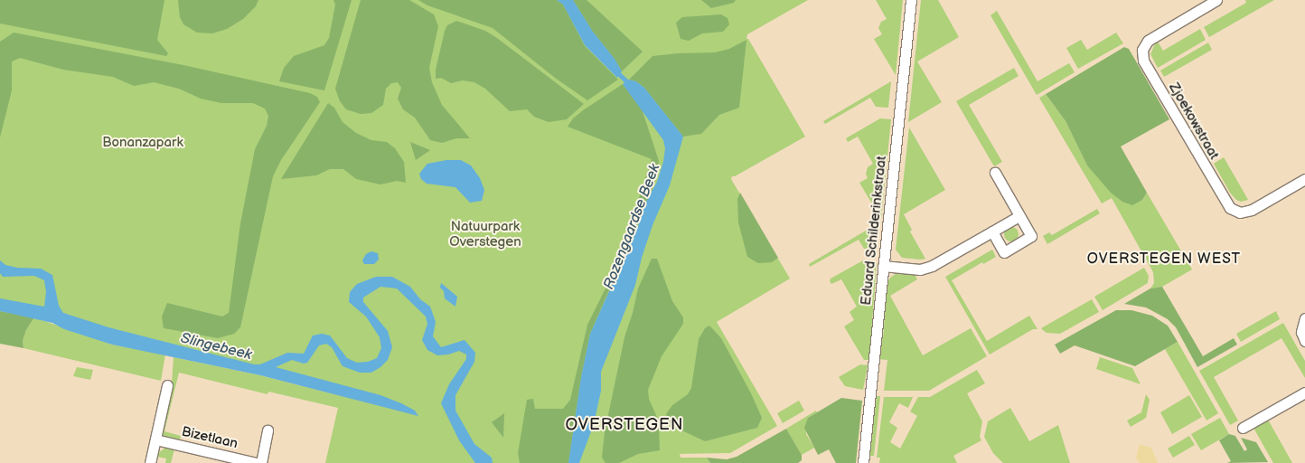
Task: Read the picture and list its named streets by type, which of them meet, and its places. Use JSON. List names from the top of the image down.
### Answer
{
  "streets": {
    "street": ["Zjoekowstraat", "Eduard Schilderinkstraat", "Bizetlaan"]
  },
  "districts": ["OVERSTEGEN WEST", "OVERSTEGEN"],
  "water": ["Rozengaardse Beek", "Slingebeek"],
  "parks": ["Bonanzapark", "Natuurpark Overstegen"]
}
